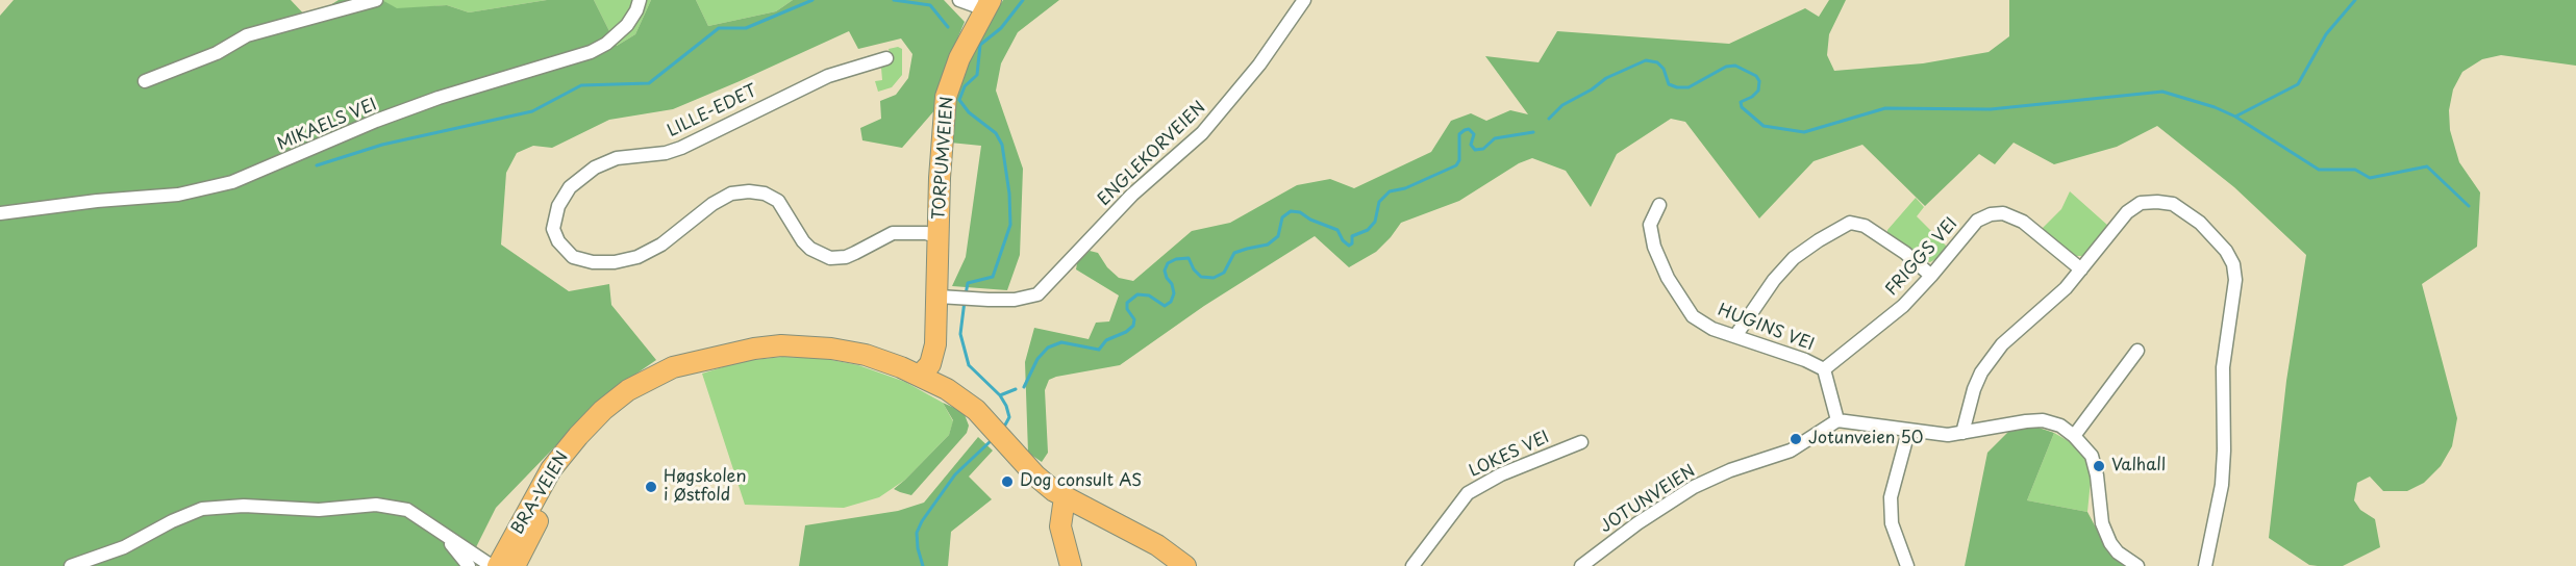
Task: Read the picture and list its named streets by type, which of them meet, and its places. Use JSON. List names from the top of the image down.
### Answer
{
  "streets": {
    "main road": ["TORPUMVEIEN", "BRA-VEIEN"],
    "street": [
      "LILLE-EDET",
      "MIKAELS VEI",
      "ENGLEKORVEIEN",
      "FRIGGS VEI",
      "HUGINS VEI",
      "LOKES VEI",
      "JOTUNVEIEN"
    ]
  },
  "crossings": [
    ["LILLE-EDET", "TORPUMVEIEN"],
    ["ENGLEKORVEIEN", "TORPUMVEIEN"],
    ["TORPUMVEIEN", "BRA-VEIEN"],
    ["FRIGGS VEI", "HUGINS VEI"],
    ["HUGINS VEI", "JOTUNVEIEN"]
  ],
  "places": [
    "Jotunveien 50",
    "Valhall",
    "Dog consult AS",
    "Høgskolen i Østfold"
  ]
}
